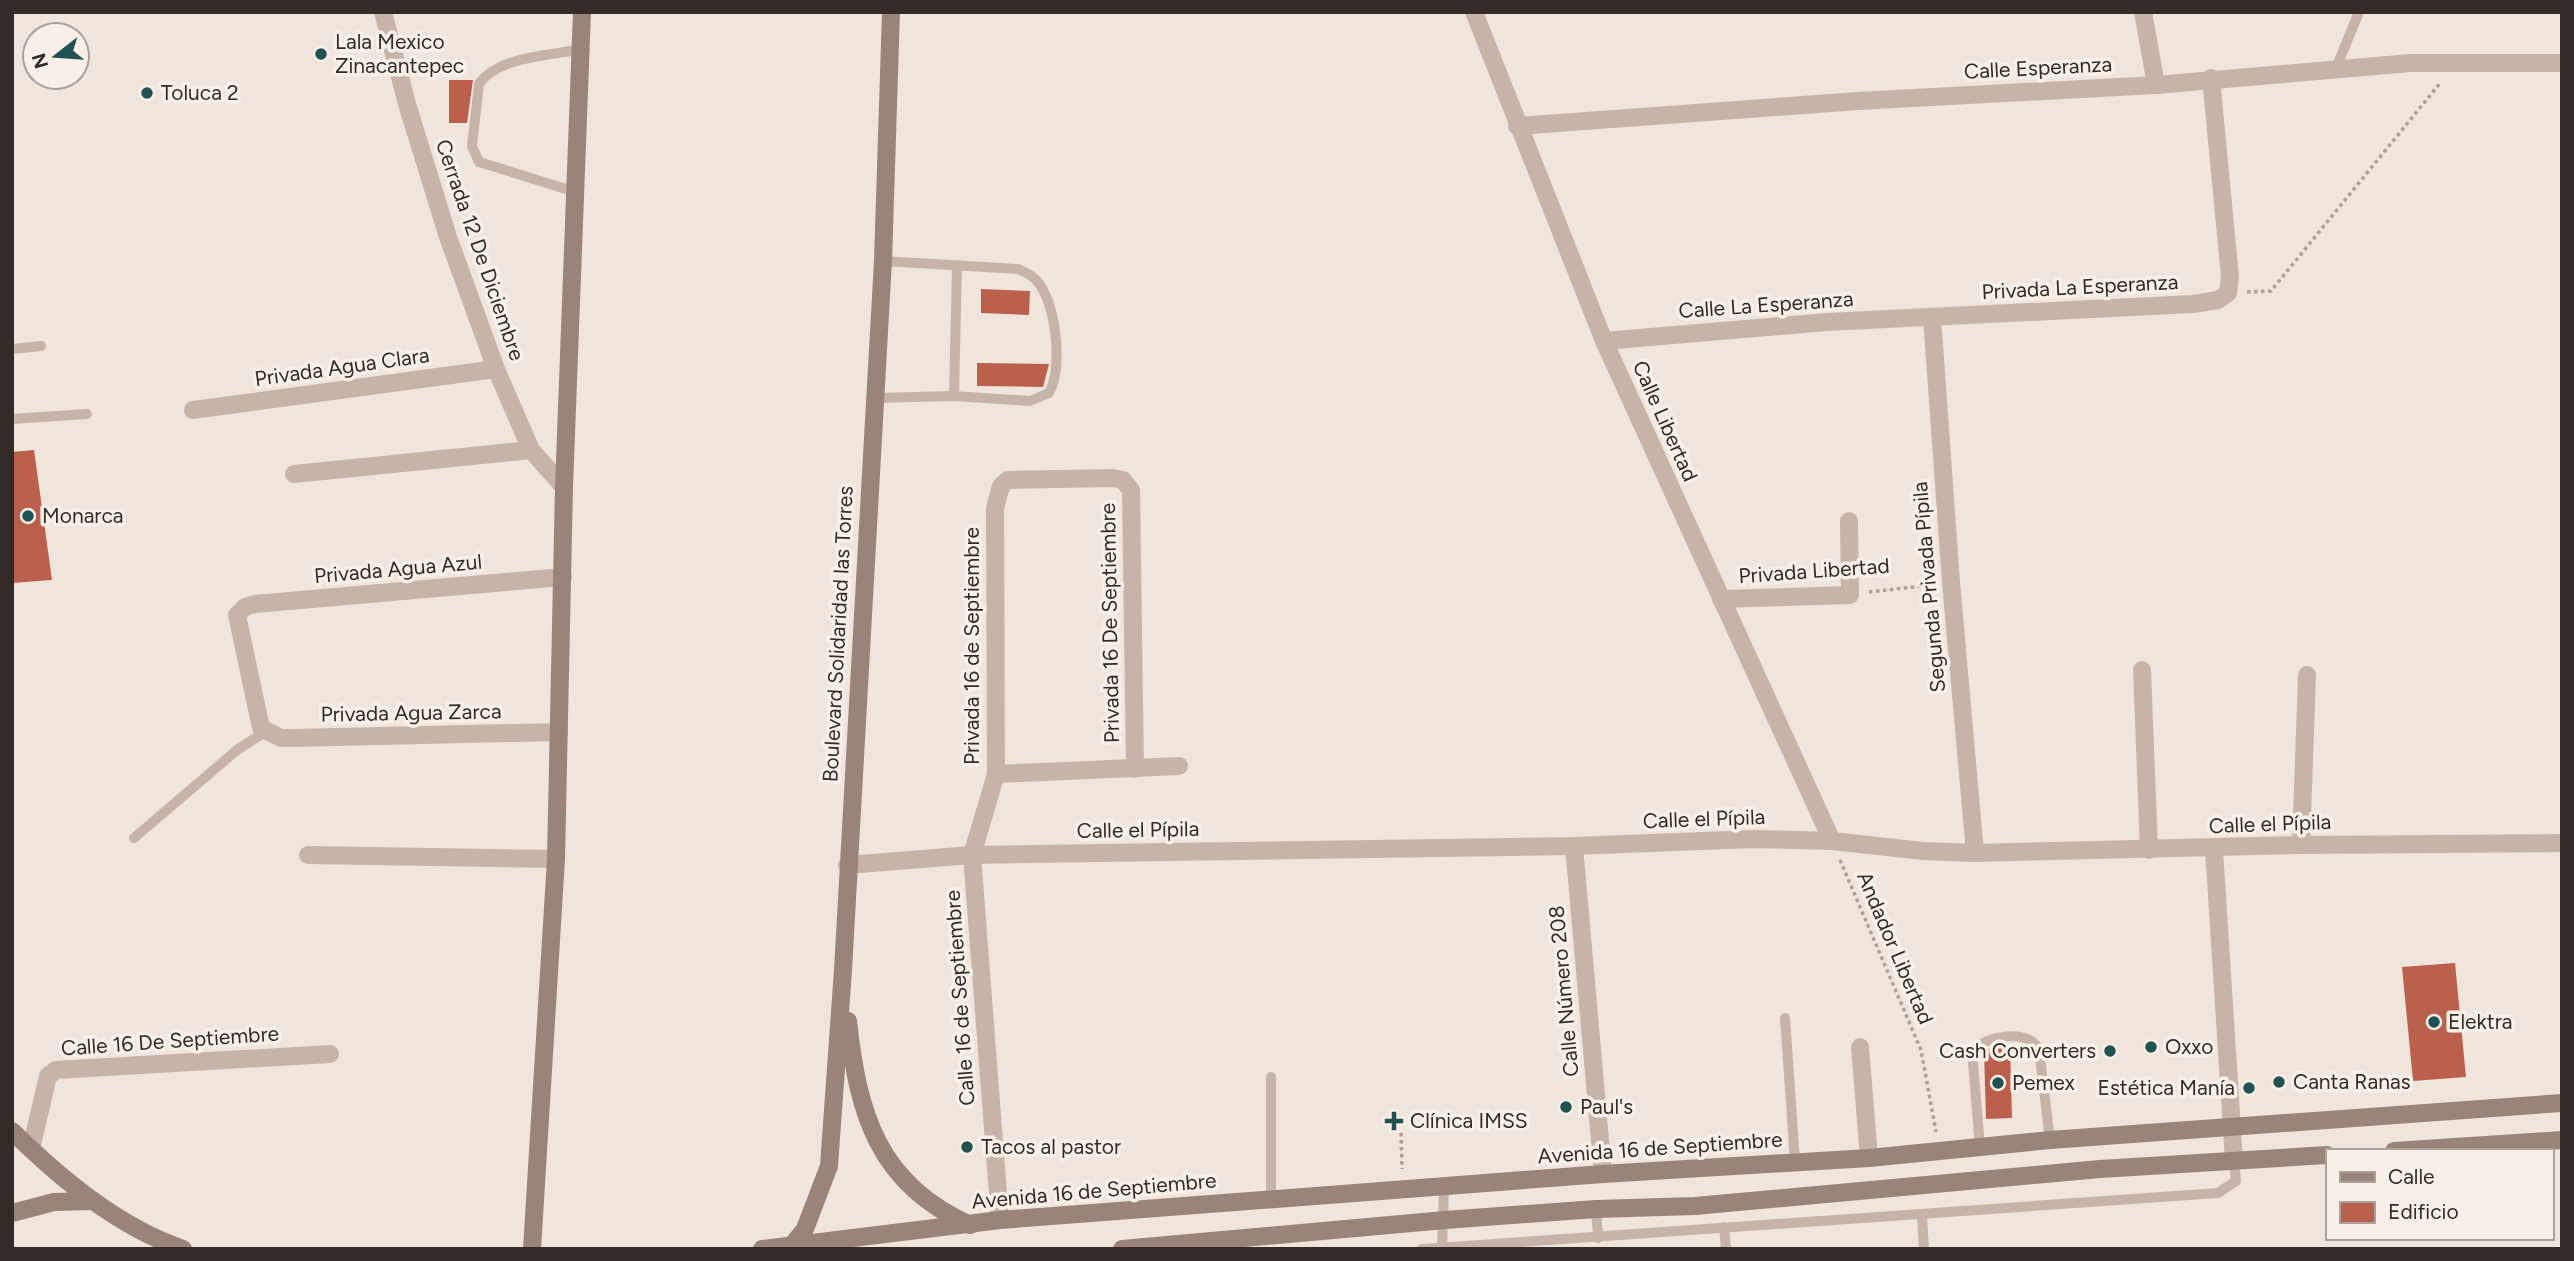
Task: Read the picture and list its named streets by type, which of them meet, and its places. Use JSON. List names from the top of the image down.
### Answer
{
  "streets": {
    "main road": ["Boulevard Solidaridad las Torres", "Avenida 16 de Septiembre"],
    "street": [
      "Calle Esperanza",
      "Cerrada 12 De Diciembre",
      "Privada La Esperanza",
      "Calle La Esperanza",
      "Privada Agua Clara",
      "Calle Libertad",
      "Privada Agua Azul",
      "Privada Libertad",
      "Segunda Privada Pípila",
      "Privada 16 De Septiembre",
      "Privada 16 de Septiembre",
      "Privada Agua Zarca",
      "Calle el Pípila",
      "Calle Número 208",
      "Calle 16 de Septiembre",
      "Calle 16 De Septiembre"
    ],
    "path": ["Andador Libertad"]
  },
  "crossings": [
    ["Calle Esperanza", "Calle Libertad"],
    ["Cerrada 12 De Diciembre", "Privada Agua Clara"],
    ["Privada La Esperanza", "Calle La Esperanza"],
    ["Privada La Esperanza", "Segunda Privada Pípila"],
    ["Calle La Esperanza", "Calle Libertad"],
    ["Calle La Esperanza", "Segunda Privada Pípila"],
    ["Calle Libertad", "Privada Libertad"],
    ["Calle Libertad", "Calle el Pípila"],
    ["Calle Libertad", "Andador Libertad"],
    ["Privada Agua Azul", "Privada Agua Zarca"],
    ["Privada Libertad", "Segunda Privada Pípila"],
    ["Segunda Privada Pípila", "Calle el Pípila"],
    ["Privada 16 De Septiembre", "Privada 16 de Septiembre"],
    ["Boulevard Solidaridad las Torres", "Calle el Pípila"],
    ["Boulevard Solidaridad las Torres", "Avenida 16 de Septiembre"],
    ["Privada 16 de Septiembre", "Calle el Pípila"],
    ["Privada 16 de Septiembre", "Calle 16 de Septiembre"],
    ["Calle el Pípila", "Andador Libertad"],
    ["Calle el Pípila", "Calle Número 208"],
    ["Calle el Pípila", "Calle 16 de Septiembre"],
    ["Andador Libertad", "Avenida 16 de Septiembre"],
    ["Calle Número 208", "Avenida 16 de Septiembre"],
    ["Calle 16 de Septiembre", "Avenida 16 de Septiembre"]
  ],
  "places": {
    "other": [
      "Lala Mexico Zinacantepec",
      "Toluca 2",
      "Monarca",
      "Elektra",
      "Oxxo",
      "Cash Converters",
      "Canta Ranas",
      "Pemex",
      "Estética Manía",
      "Paul's",
      "Tacos al pastor"
    ],
    "health": ["Clínica IMSS"]
  },
  "legend": ["Calle", "Edificio"],
  "north": "left"
}
